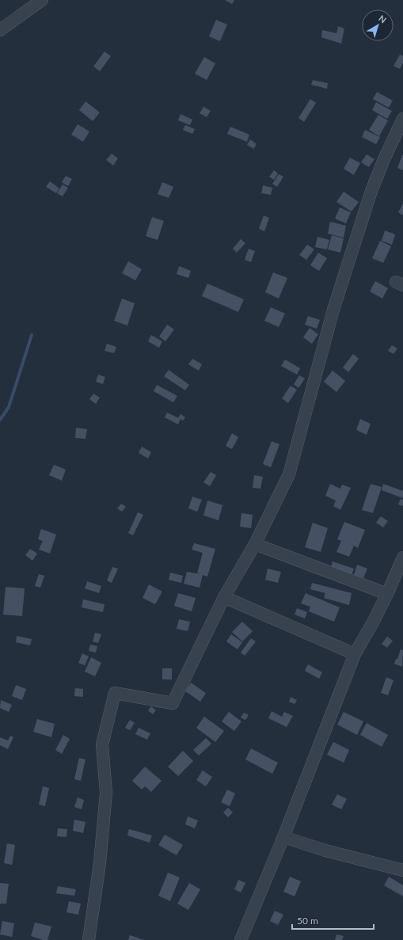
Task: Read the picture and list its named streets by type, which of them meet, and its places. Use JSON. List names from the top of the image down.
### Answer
{
  "scale_bar": "50 m",
  "north": "top right"
}
